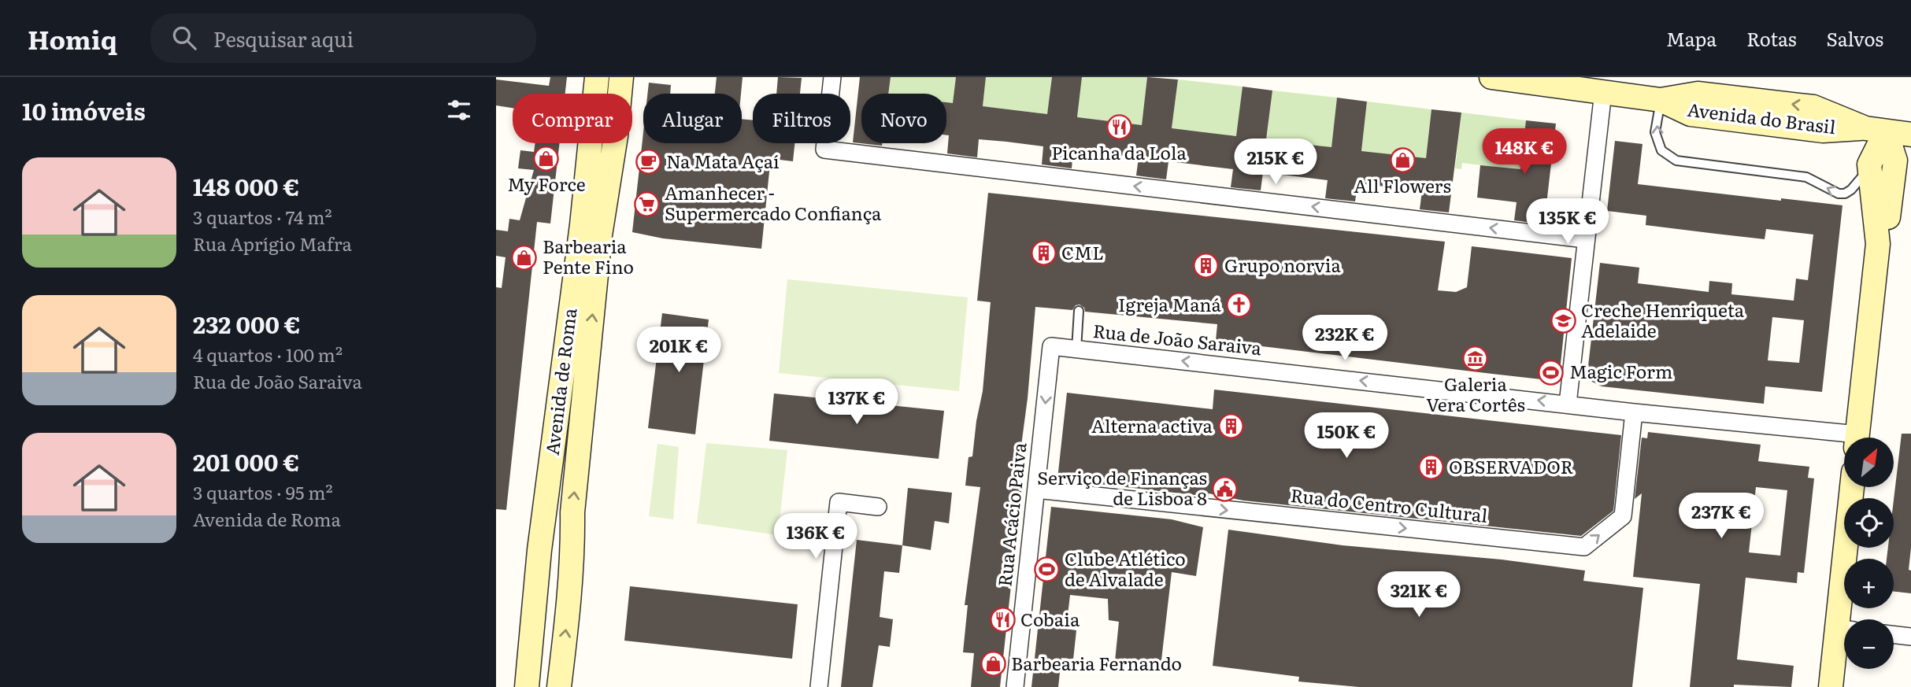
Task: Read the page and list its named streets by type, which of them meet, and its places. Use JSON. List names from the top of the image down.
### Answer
{
  "streets": {
    "main road": ["Avenida do Brasil", "Avenida de Roma"],
    "street": ["Rua de João Saraiva", "Rua do Centro Cultural", "Rua Acácio Paiva"]
  },
  "crossings": [
    ["Rua de João Saraiva", "Rua do Centro Cultural"],
    ["Rua de João Saraiva", "Rua Acácio Paiva"],
    ["Rua do Centro Cultural", "Rua Acácio Paiva"]
  ],
  "one_way": ["Rua de João Saraiva", "Rua do Centro Cultural", "Rua Acácio Paiva"],
  "places": {
    "restaurant": ["Picanha da Lola", "Cobaia"],
    "shop": [
      "My Force",
      "All Flowers",
      "Barbearia Pente Fino",
      "Barbearia Fernando"
    ],
    "cafe": ["Na Mata Açaí"],
    "supermarket": ["Amanhecer - Supermercado Confiança"],
    "building": [
      "CML",
      "Grupo norvia",
      "Alterna activa",
      "OBSERVADOR"
    ],
    "church": ["Igreja Maná"],
    "school or university": ["Creche Henriqueta Adelaide"],
    "museum": ["Galeria Vera Cortês"],
    "sports": ["Magic Form", "Clube Atlético de Alvalade"],
    "public building": ["Serviço de Finanças de Lisboa 8"]
  },
  "north": "top right",
  "page": {
    "header": "Homiq",
    "search": "Pesquisar aqui",
    "nav": ["Mapa", "Rotas", "Salvos"],
    "heading": "10 imóveis",
    "chip": [
      "Comprar",
      "Alugar",
      "Filtros",
      "Novo"
    ],
    "price": [
      "148K €",
      "215K €",
      "135K €",
      "232K €",
      "201K €",
      "137K €",
      "150K €",
      "237K €",
      "136K €",
      "321K €"
    ],
    "list": [
      {
        "name": "148 000 €",
        "note": "3 quartos · 74 m² · Rua Aprígio Mafra"
      },
      {
        "name": "232 000 €",
        "note": "4 quartos · 100 m² · Rua de João Saraiva"
      },
      {
        "name": "201 000 €",
        "note": "3 quartos · 95 m² · Avenida de Roma"
      }
    ],
    "map_buttons": ["+", "−"]
  }
}
